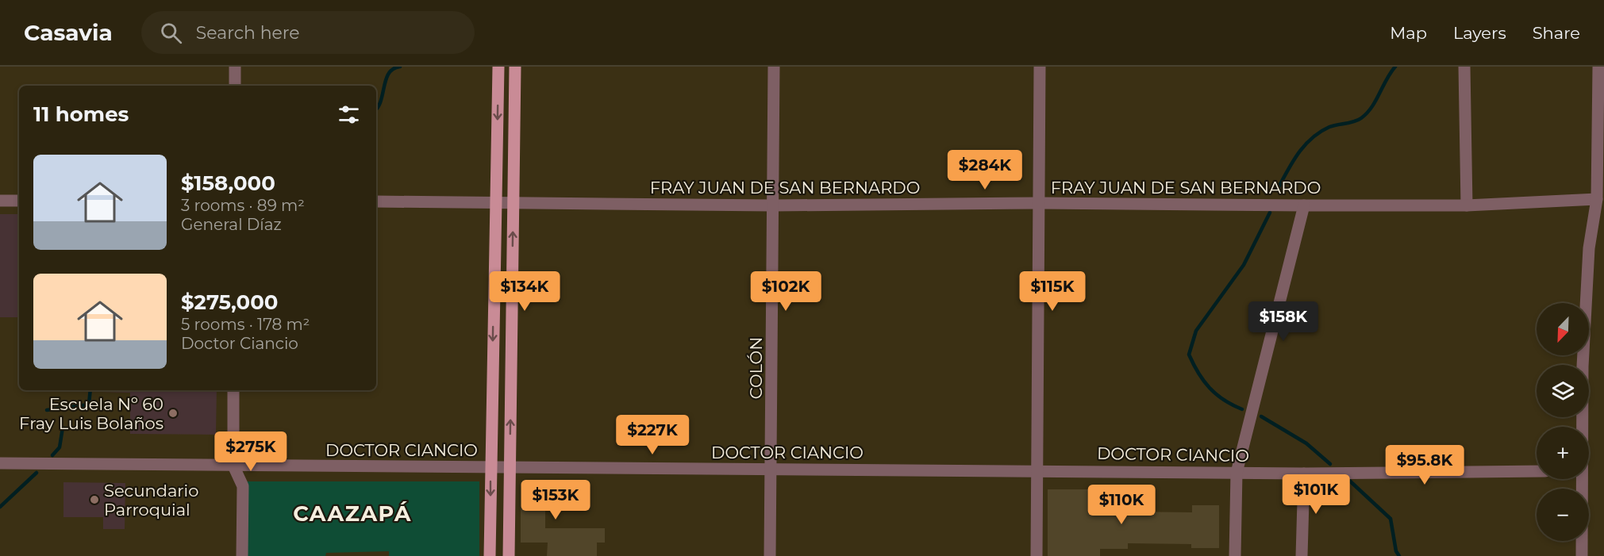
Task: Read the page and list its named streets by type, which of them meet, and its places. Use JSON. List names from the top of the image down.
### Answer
{
  "streets": {
    "street": ["FRAY JUAN DE SAN BERNARDO", "COLÓN", "DOCTOR CIANCIO"]
  },
  "crossings": [
    ["FRAY JUAN DE SAN BERNARDO", "COLÓN"],
    ["COLÓN", "DOCTOR CIANCIO"]
  ],
  "districts": ["CAAZAPÁ"],
  "places": ["Escuela Nº 60 Fray Luis Bolaños", "Secundario Parroquial"],
  "north": "bottom left",
  "page": {
    "header": "Casavia",
    "search": "Search here",
    "nav": ["Map", "Layers", "Share"],
    "heading": "11 homes",
    "list": [
      {
        "name": "$158,000",
        "note": "3 rooms · 89 m² · General Díaz"
      },
      {
        "name": "$275,000",
        "note": "5 rooms · 178 m² · Doctor Ciancio"
      }
    ],
    "price": [
      "$284K",
      "$134K",
      "$102K",
      "$115K",
      "$158K",
      "$227K",
      "$275K",
      "$95.8K",
      "$101K",
      "$153K",
      "$110K"
    ],
    "map_buttons": ["+", "−"]
  }
}
